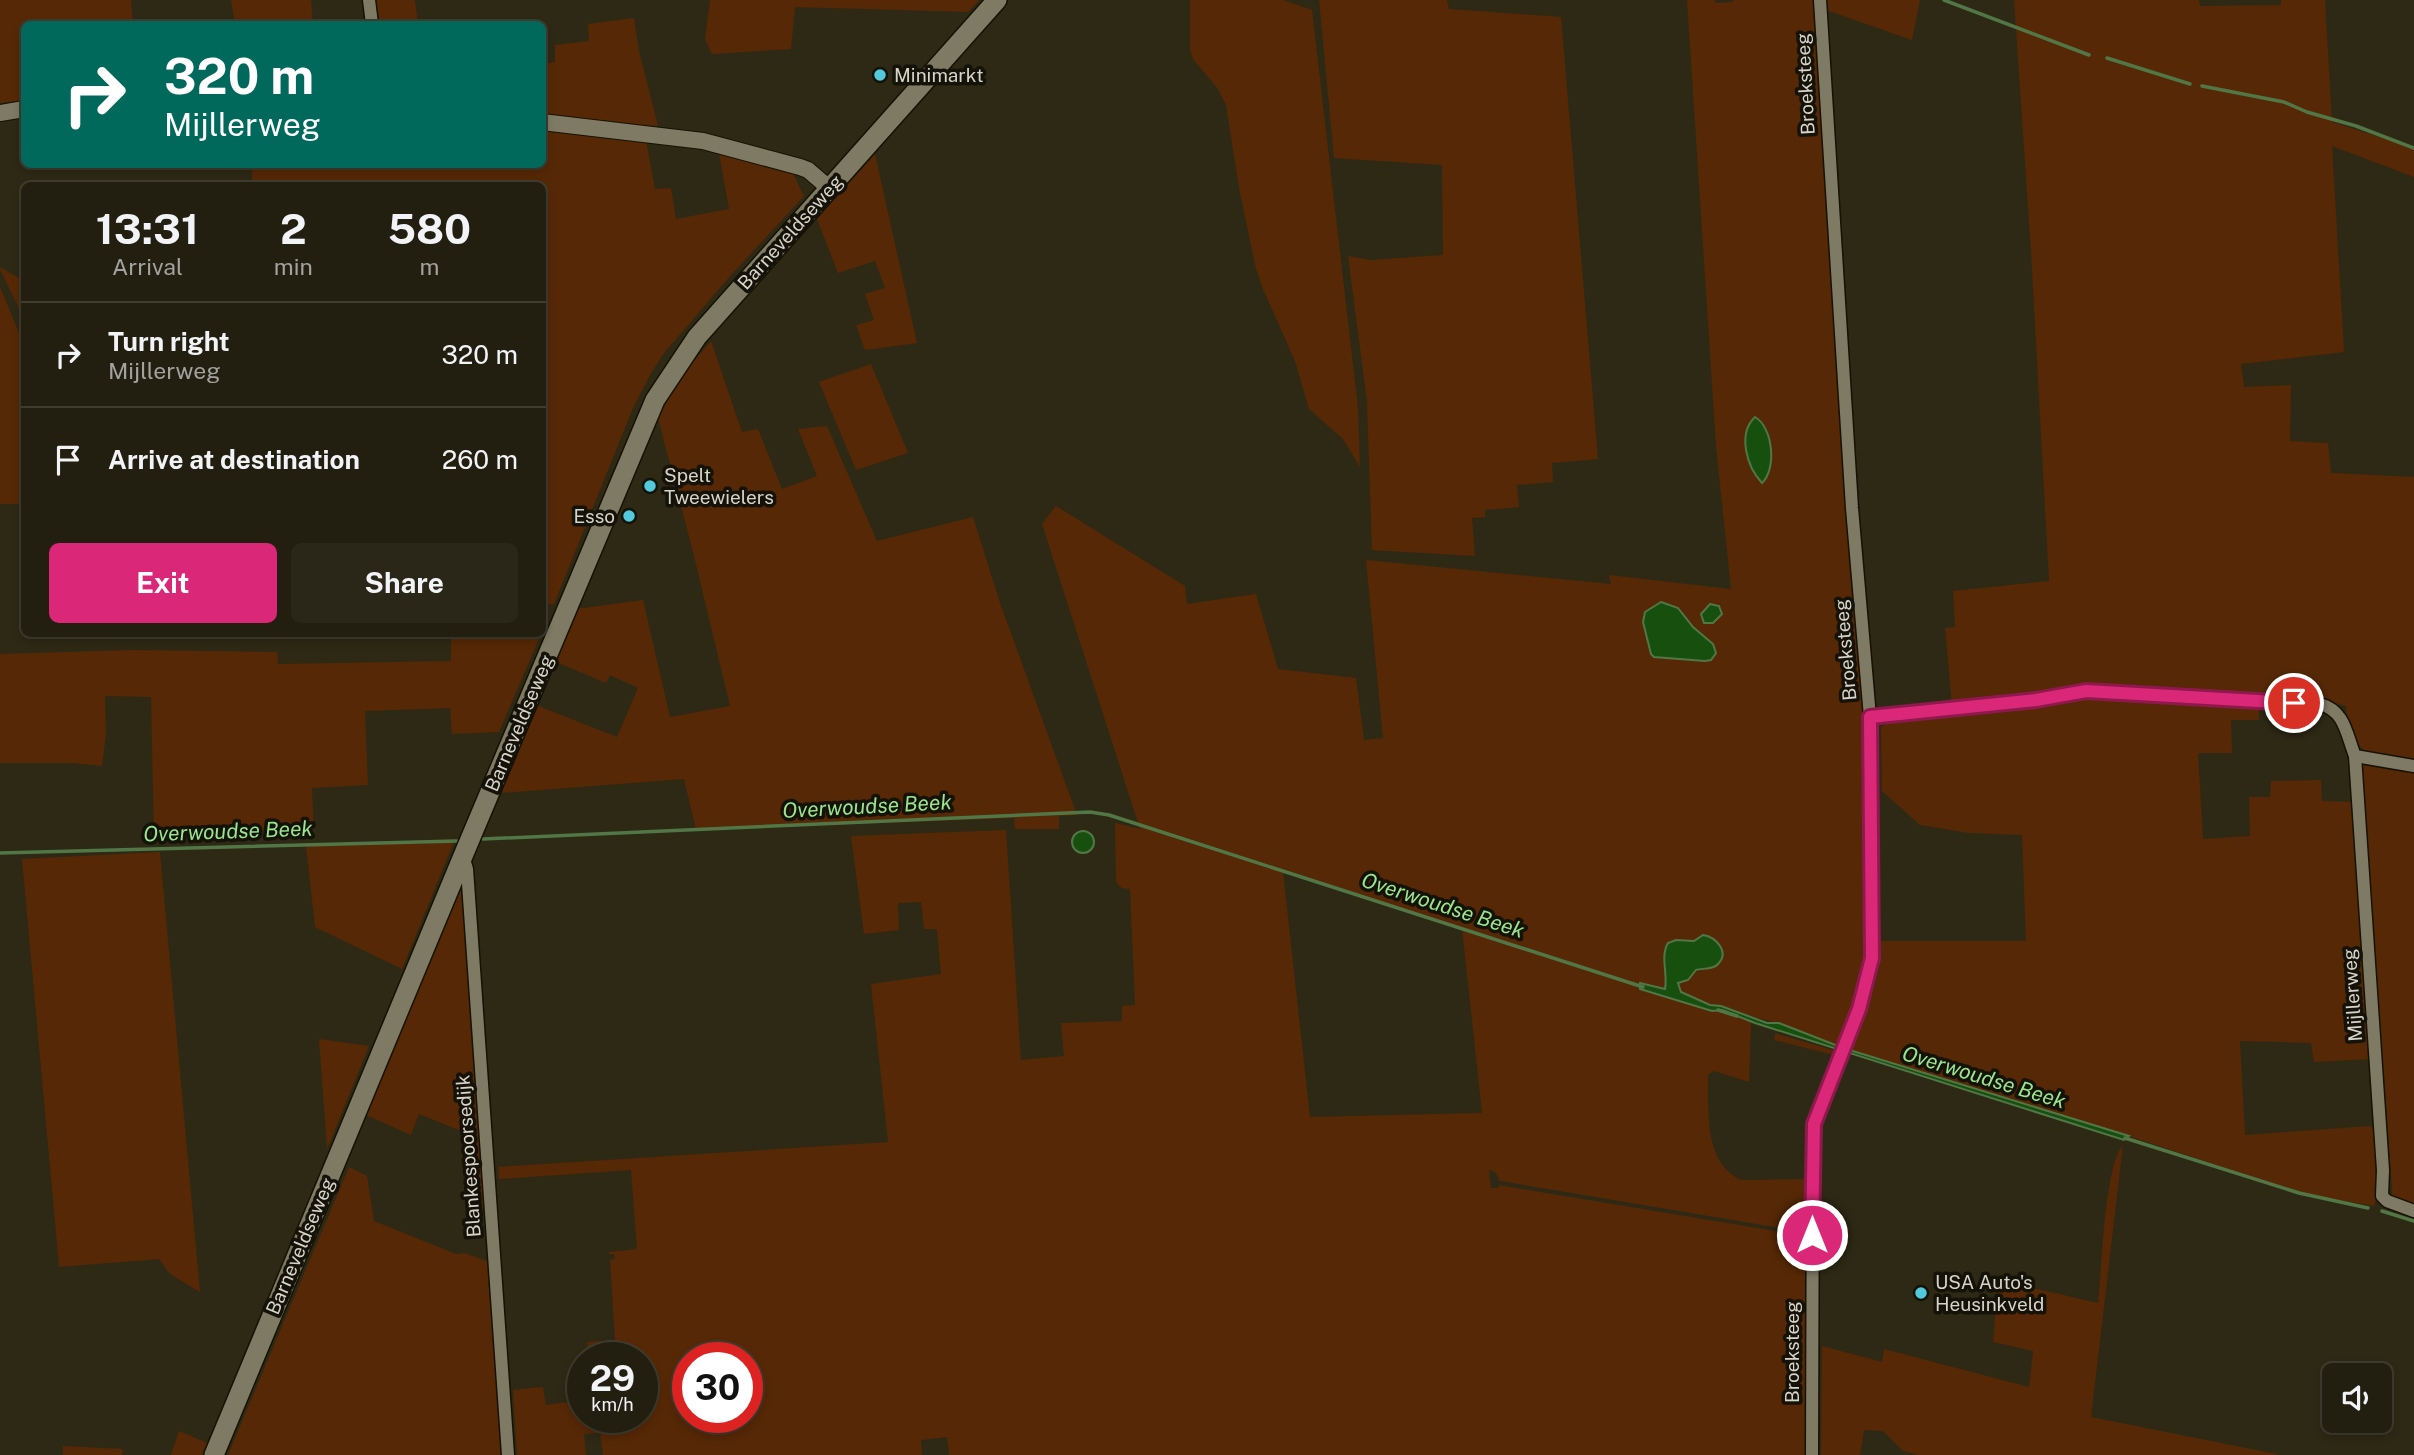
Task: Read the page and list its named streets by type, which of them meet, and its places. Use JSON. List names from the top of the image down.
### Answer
{
  "streets": {
    "main road": ["Barneveldseweg"],
    "street": ["Broeksteeg", "Mijllerweg", "Blankespoorsedijk"]
  },
  "crossings": [
    ["Broeksteeg", "Mijllerweg"],
    ["Barneveldseweg", "Blankespoorsedijk"]
  ],
  "water": ["Overwoudse Beek"],
  "places": [
    "Minimarkt",
    "Spelt Tweewielers",
    "Esso",
    "USA Auto's Heusinkveld"
  ],
  "page": {
    "turn": ["320 m", "Mijllerweg"],
    "eta": [
      "13:31",
      "Arrival",
      "2",
      "min",
      "580",
      "m"
    ],
    "list": [
      {
        "name": "Turn right",
        "note": "Mijllerweg",
        "value": "320 m"
      },
      {
        "name": "Arrive at destination",
        "value": "260 m"
      }
    ],
    "buttons": ["Exit", "Share"],
    "speed": "29 km/h",
    "limit": "30"
  }
}
